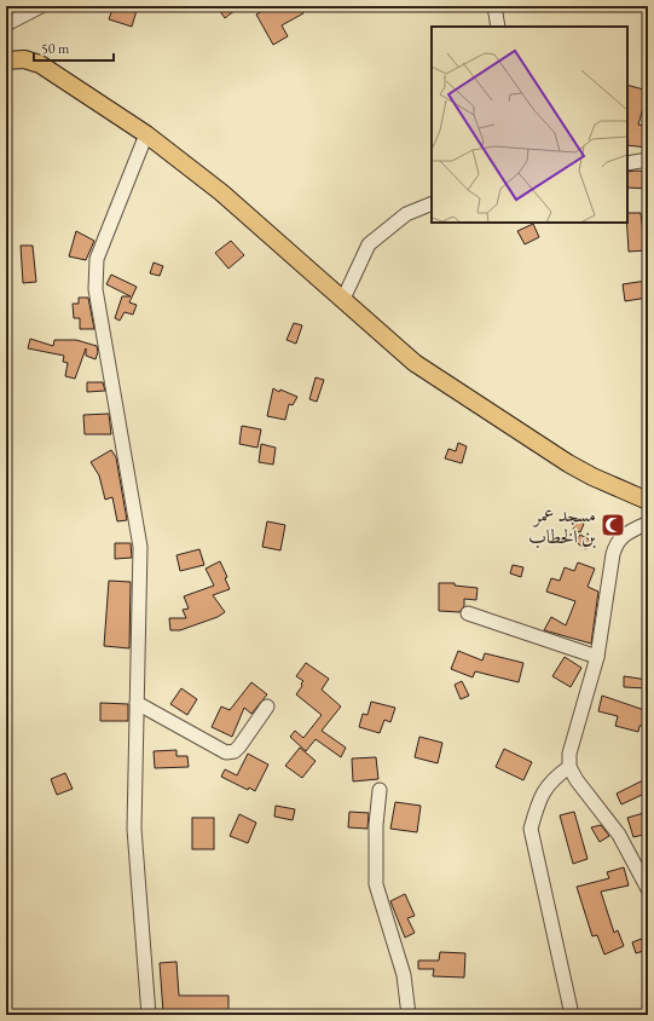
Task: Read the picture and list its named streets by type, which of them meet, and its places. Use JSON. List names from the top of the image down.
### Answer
{
  "places": {
    "mosque": ["مسجد عمر بن الخطاب"]
  },
  "scale_bar": "50 m"
}
